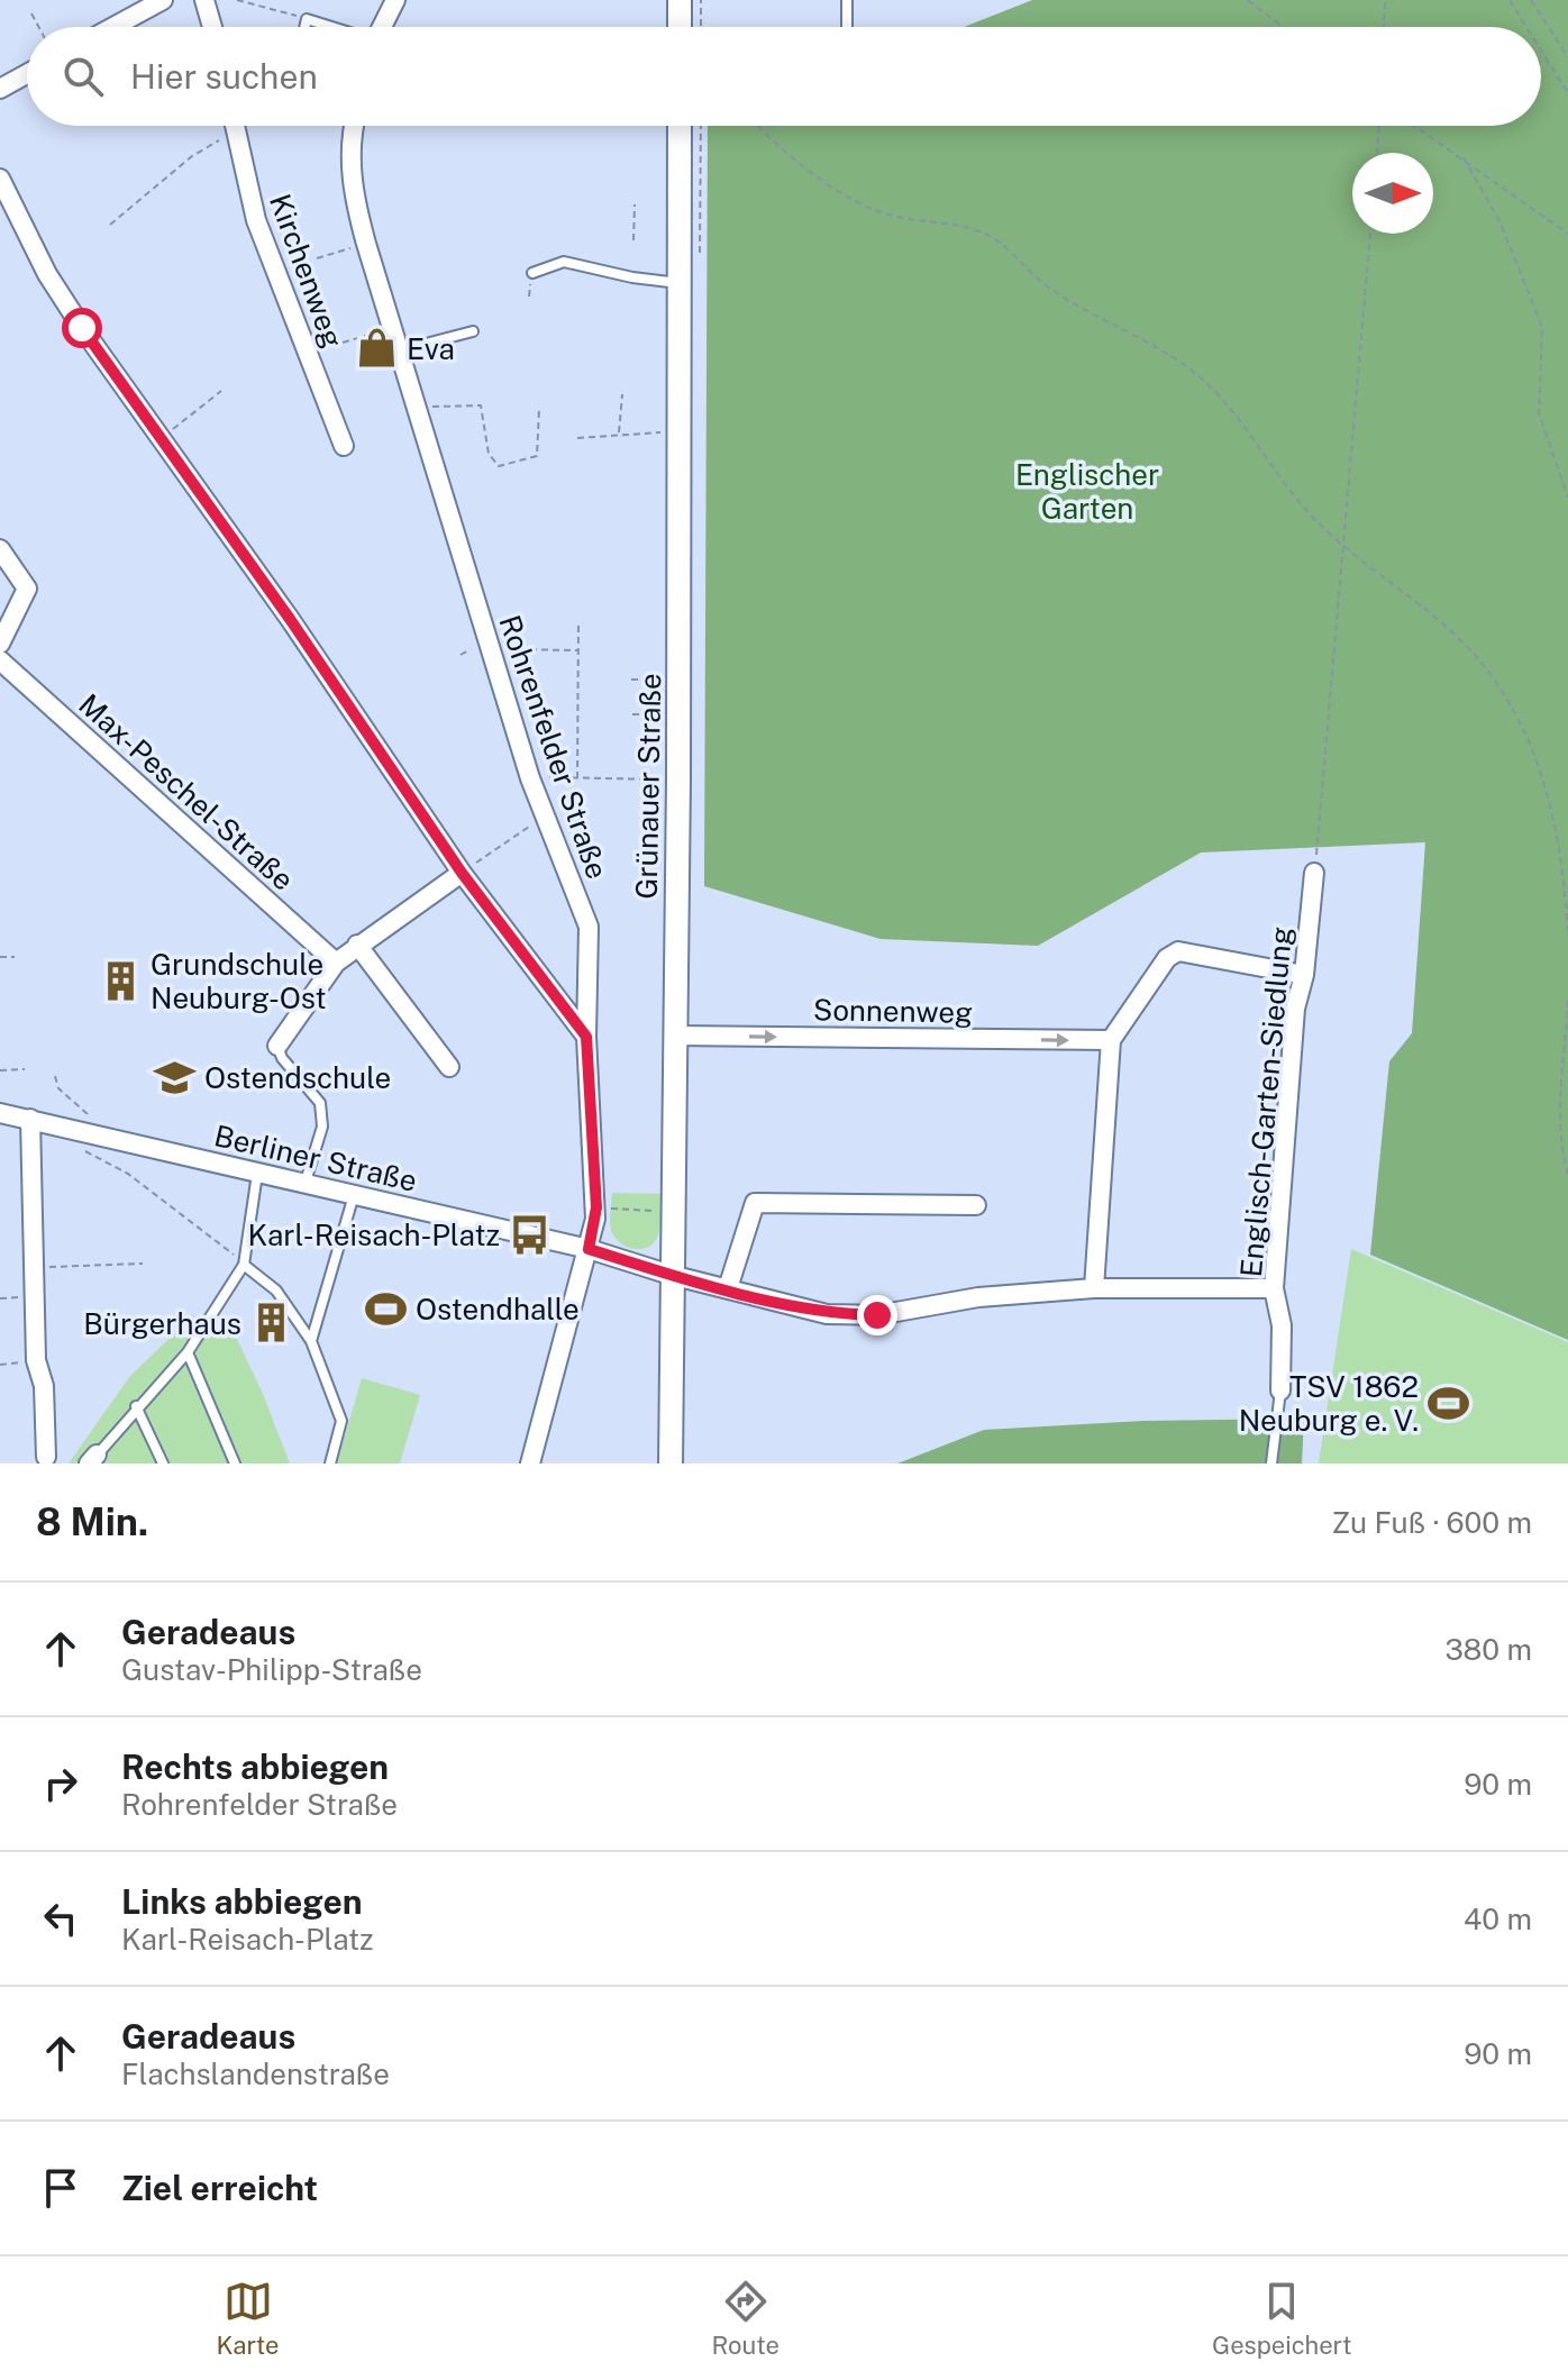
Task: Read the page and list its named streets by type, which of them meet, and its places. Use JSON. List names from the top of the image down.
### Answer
{
  "streets": {
    "street": [
      "Kirchenweg",
      "Rohrenfelder Straße",
      "Grünauer Straße",
      "Max-Peschel-Straße",
      "Sonnenweg",
      "Englisch-Garten-Siedlung",
      "Berliner Straße"
    ]
  },
  "crossings": [
    ["Rohrenfelder Straße", "Berliner Straße"],
    ["Grünauer Straße", "Sonnenweg"]
  ],
  "one_way": ["Sonnenweg"],
  "parks": ["Englischer Garten"],
  "places": {
    "shop": ["Eva"],
    "building": ["Grundschule Neuburg-Ost", "Bürgerhaus"],
    "school or university": ["Ostendschule"],
    "bus stop": ["Karl-Reisach-Platz"],
    "sports": ["Ostendhalle", "TSV 1862 Neuburg e. V."]
  },
  "north": "right",
  "page": {
    "search": "Hier suchen",
    "heading": ["8 Min.", "Zu Fuß · 600 m"],
    "list": [
      ["Geradeaus", "Gustav-Philipp-Straße", "380 m"],
      ["Rechts abbiegen", "Rohrenfelder Straße", "90 m"],
      ["Links abbiegen", "Karl-Reisach-Platz", "40 m"],
      ["Geradeaus", "Flachslandenstraße", "90 m"],
      "Ziel erreicht"
    ],
    "nav": ["Karte", "Route", "Gespeichert"]
  }
}
